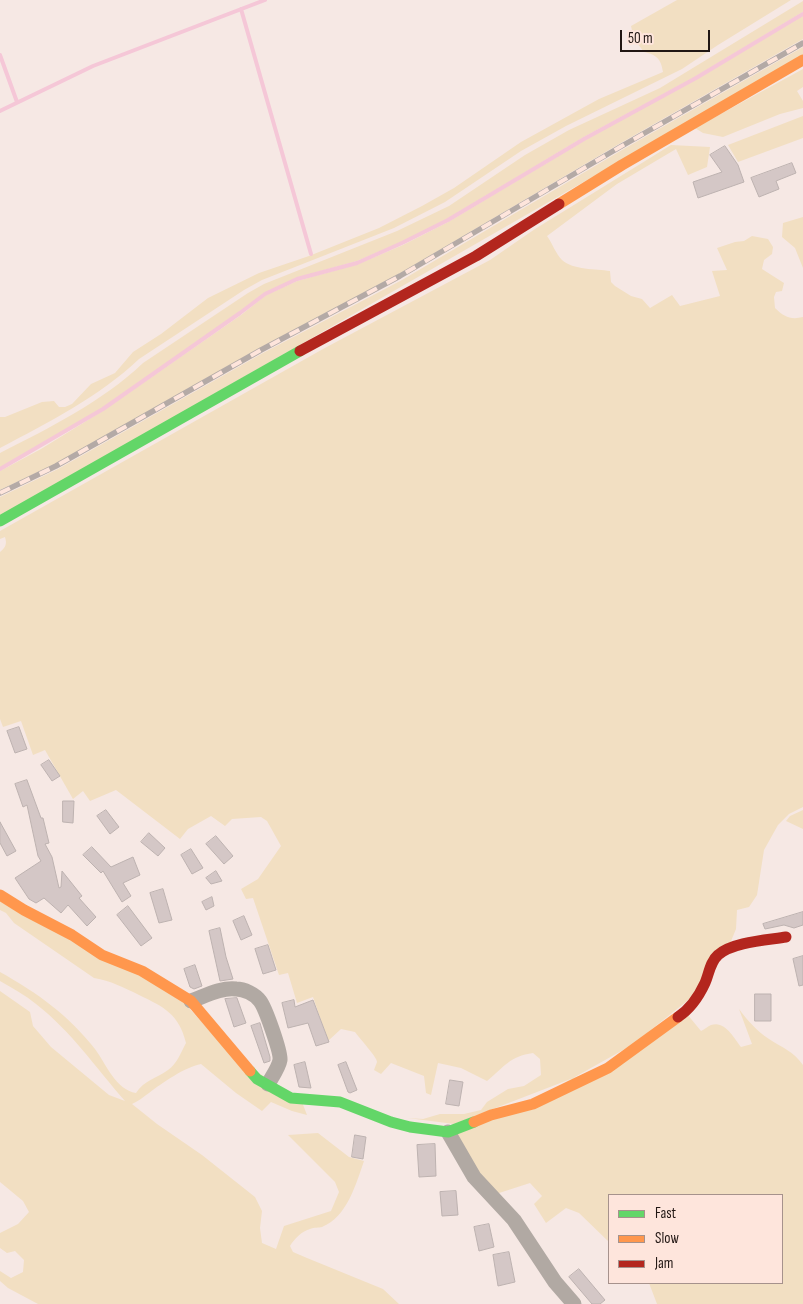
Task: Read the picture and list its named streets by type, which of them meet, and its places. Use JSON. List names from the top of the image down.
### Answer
{
  "legend": ["Fast", "Slow", "Jam"],
  "scale_bar": "50 m"
}
